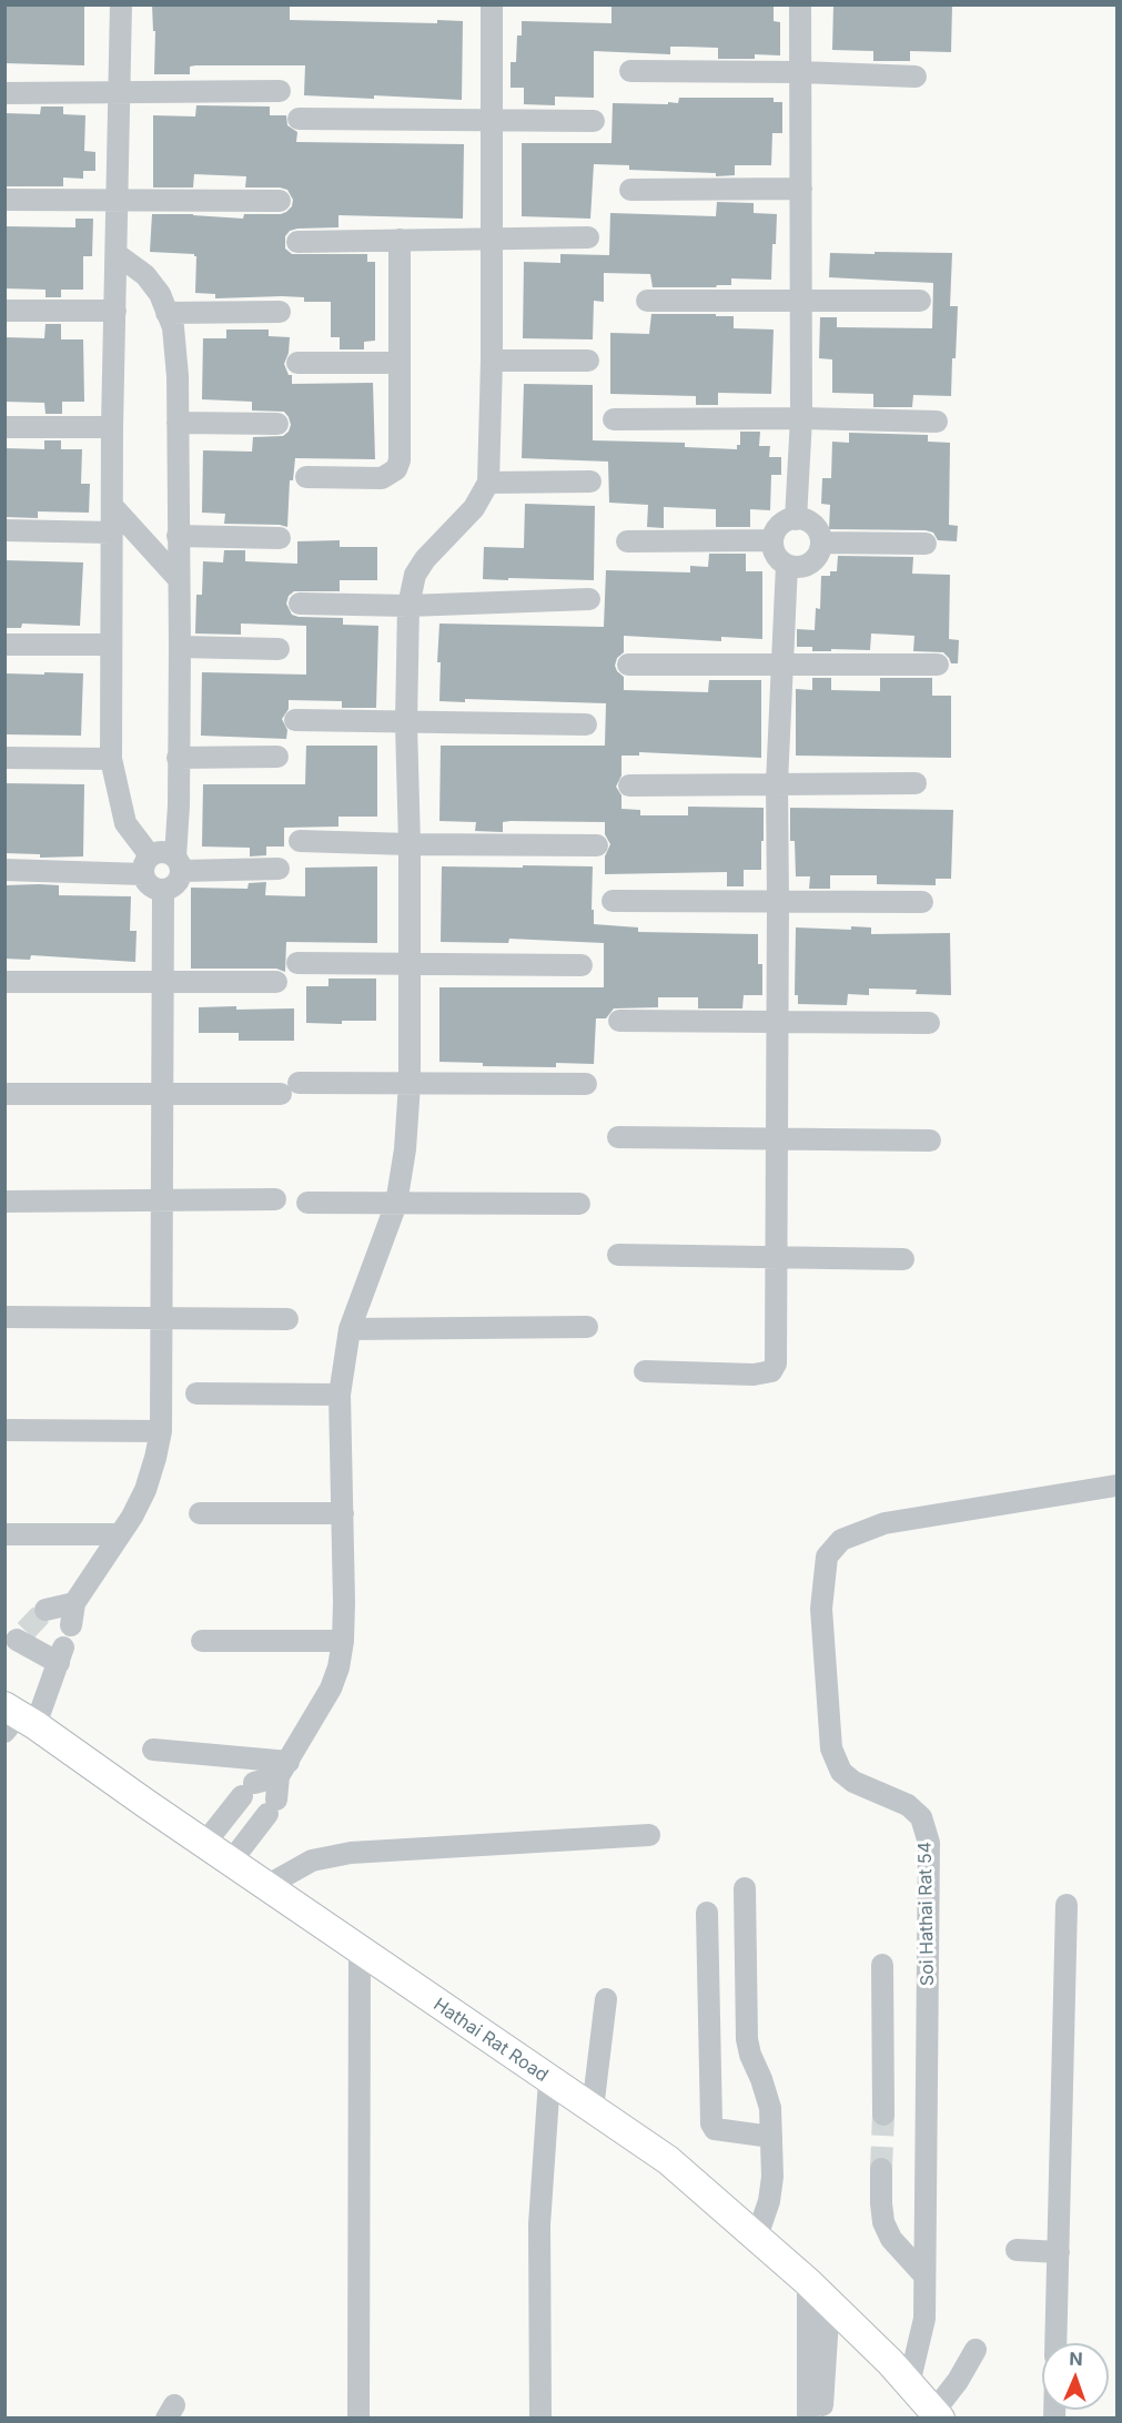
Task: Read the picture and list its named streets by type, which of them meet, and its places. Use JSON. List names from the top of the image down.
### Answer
{
  "streets": {
    "main road": ["Hathai Rat Road"],
    "street": ["Soi Hathai Rat 54"]
  },
  "crossings": [
    ["Soi Hathai Rat 54", "Hathai Rat Road"]
  ],
  "north": "top"
}
